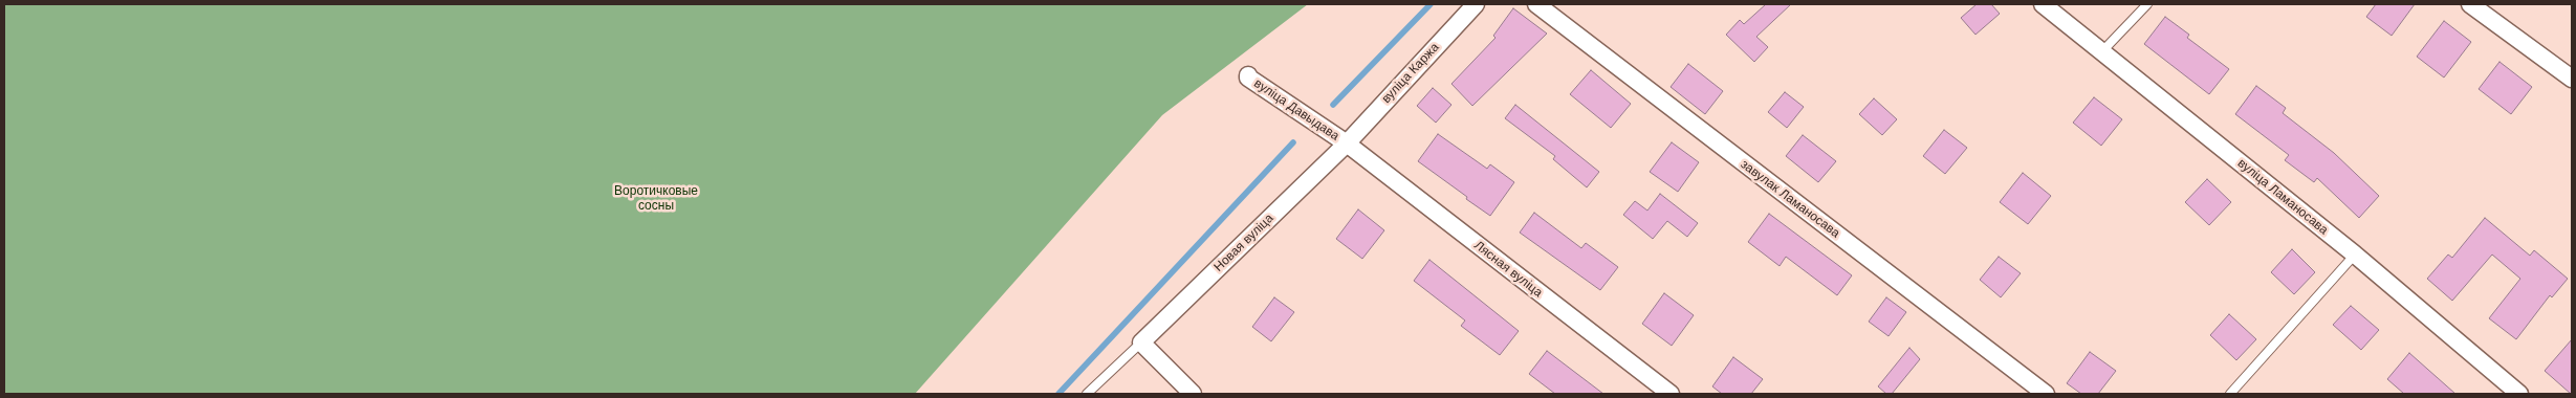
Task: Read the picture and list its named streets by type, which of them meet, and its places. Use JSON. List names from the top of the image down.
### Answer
{
  "streets": {
    "street": [
      "вуліца Каржа",
      "вуліца Давыдава",
      "вуліца Ламаносава",
      "завулак Ламаносава",
      "Новая вуліца",
      "Лясная вуліца"
    ]
  },
  "crossings": [
    ["вуліца Каржа", "вуліца Давыдава"],
    ["вуліца Каржа", "Новая вуліца"],
    ["вуліца Каржа", "Лясная вуліца"],
    ["вуліца Давыдава", "Новая вуліца"],
    ["вуліца Давыдава", "Лясная вуліца"],
    ["Новая вуліца", "Лясная вуліца"]
  ],
  "parks": ["Воротичковые сосны"]
}
